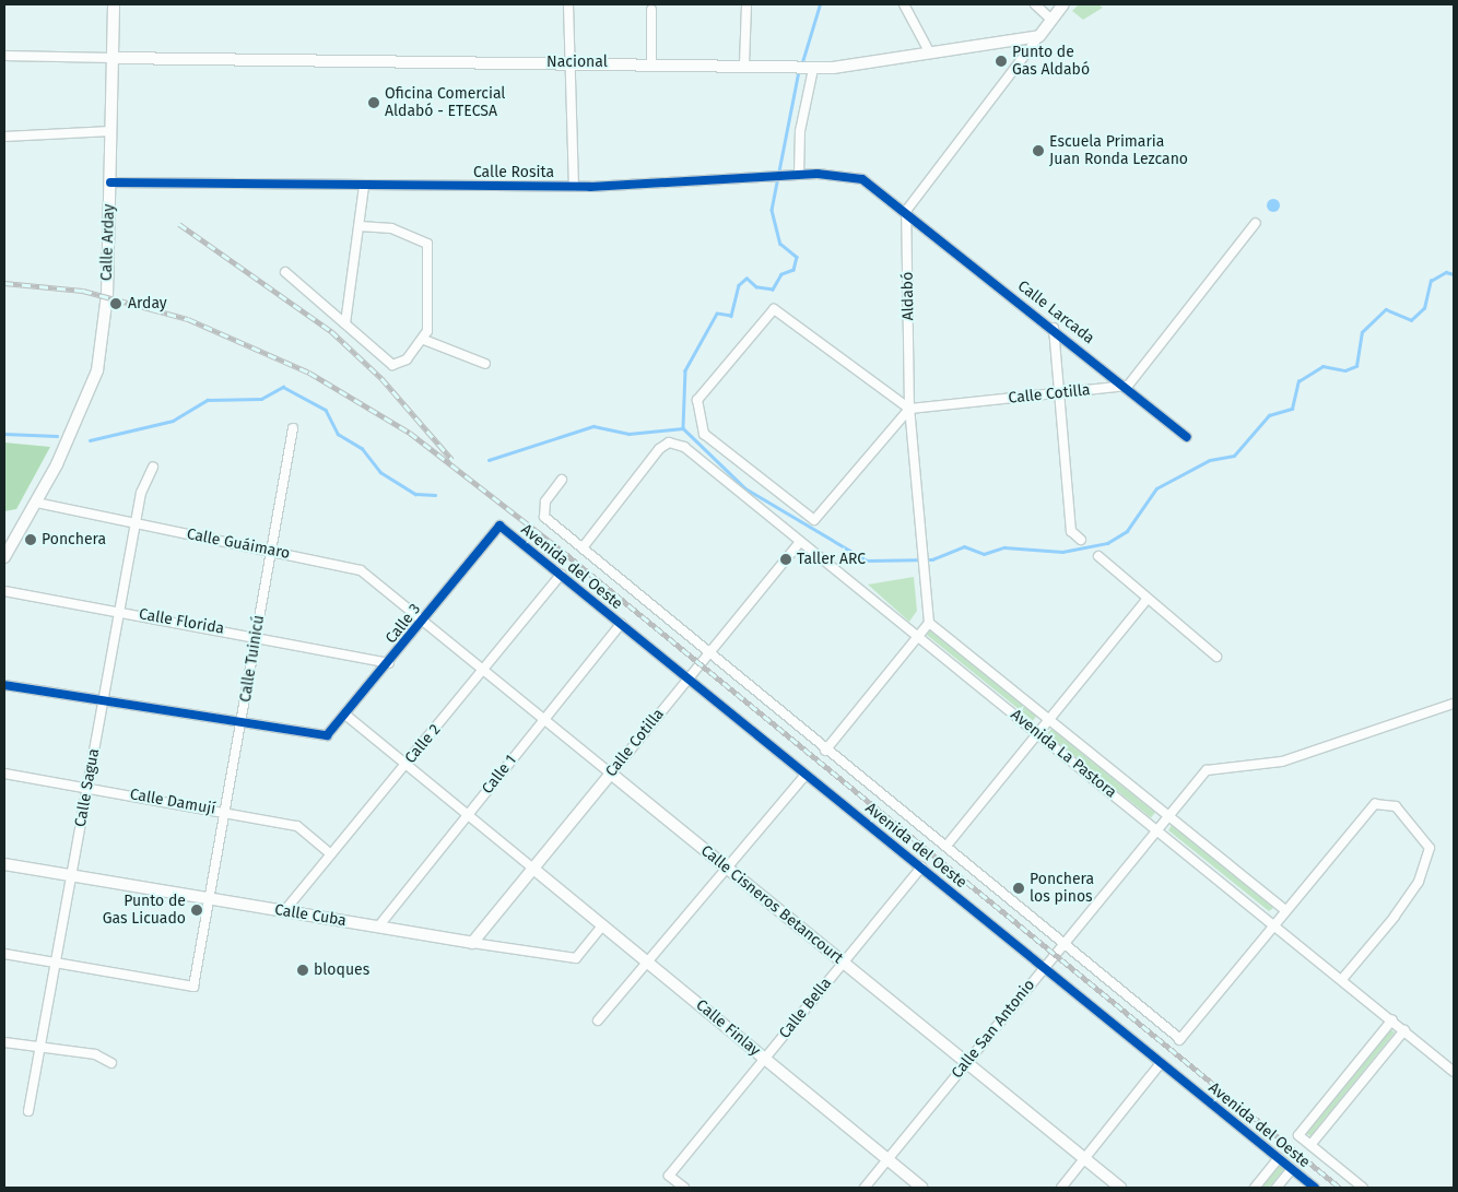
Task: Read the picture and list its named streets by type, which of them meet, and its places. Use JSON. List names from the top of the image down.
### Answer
{
  "streets": {
    "street": [
      "Nacional",
      "Calle Rosita",
      "Calle Arday",
      "Aldabó",
      "Calle Larcada",
      "Calle Cotilla",
      "Calle Guáimaro",
      "Avenida del Oeste",
      "Calle Florida",
      "Calle 3",
      "Calle Tuinicú",
      "Calle 2",
      "Avenida La Pastora",
      "Calle 1",
      "Calle Sagua",
      "Calle Damují",
      "Calle Cisneros Betancourt",
      "Calle Cuba",
      "Calle Bella",
      "Calle Finlay",
      "Calle San Antonio"
    ]
  },
  "crossings": [
    ["Nacional", "Calle Arday"],
    ["Calle Rosita", "Calle Arday"],
    ["Calle Rosita", "Aldabó"],
    ["Calle Rosita", "Calle Larcada"],
    ["Calle Arday", "Calle Guáimaro"],
    ["Aldabó", "Calle Larcada"],
    ["Aldabó", "Calle Cotilla"],
    ["Aldabó", "Avenida La Pastora"],
    ["Calle Larcada", "Calle Cotilla"],
    ["Calle Cotilla", "Avenida del Oeste"],
    ["Calle Cotilla", "Avenida La Pastora"],
    ["Calle Cotilla", "Calle Cisneros Betancourt"],
    ["Calle Cotilla", "Calle Cuba"],
    ["Calle Cotilla", "Calle Finlay"],
    ["Calle Guáimaro", "Calle 3"],
    ["Calle Guáimaro", "Calle Tuinicú"],
    ["Calle Guáimaro", "Calle Sagua"],
    ["Calle Guáimaro", "Calle Cisneros Betancourt"],
    ["Avenida del Oeste", "Calle 3"],
    ["Avenida del Oeste", "Calle 2"],
    ["Avenida del Oeste", "Avenida La Pastora"],
    ["Avenida del Oeste", "Calle 1"],
    ["Avenida del Oeste", "Calle Bella"],
    ["Avenida del Oeste", "Calle San Antonio"],
    ["Calle Florida", "Calle 3"],
    ["Calle Florida", "Calle Tuinicú"],
    ["Calle Florida", "Calle Sagua"],
    ["Calle 3", "Calle Tuinicú"],
    ["Calle 3", "Calle Cisneros Betancourt"],
    ["Calle Tuinicú", "Calle Sagua"],
    ["Calle Tuinicú", "Calle Damují"],
    ["Calle Tuinicú", "Calle Cuba"],
    ["Calle 2", "Calle Damují"],
    ["Calle 2", "Calle Cisneros Betancourt"],
    ["Calle 2", "Calle Cuba"],
    ["Avenida La Pastora", "Calle San Antonio"],
    ["Calle 1", "Calle Cisneros Betancourt"],
    ["Calle 1", "Calle Cuba"],
    ["Calle Sagua", "Calle Damují"],
    ["Calle Sagua", "Calle Cuba"],
    ["Calle Cisneros Betancourt", "Calle Bella"],
    ["Calle Cisneros Betancourt", "Calle San Antonio"],
    ["Calle Cuba", "Calle Finlay"],
    ["Calle Bella", "Calle Finlay"],
    ["Calle Finlay", "Calle San Antonio"]
  ],
  "places": [
    "Punto de Gas Aldabó",
    "Oficina Comercial Aldabó - ETECSA",
    "Escuela Primaria Juan Ronda Lezcano",
    "Arday",
    "Ponchera",
    "Taller ARC",
    "Ponchera los pinos",
    "Punto de Gas Licuado",
    "bloques"
  ]
}
